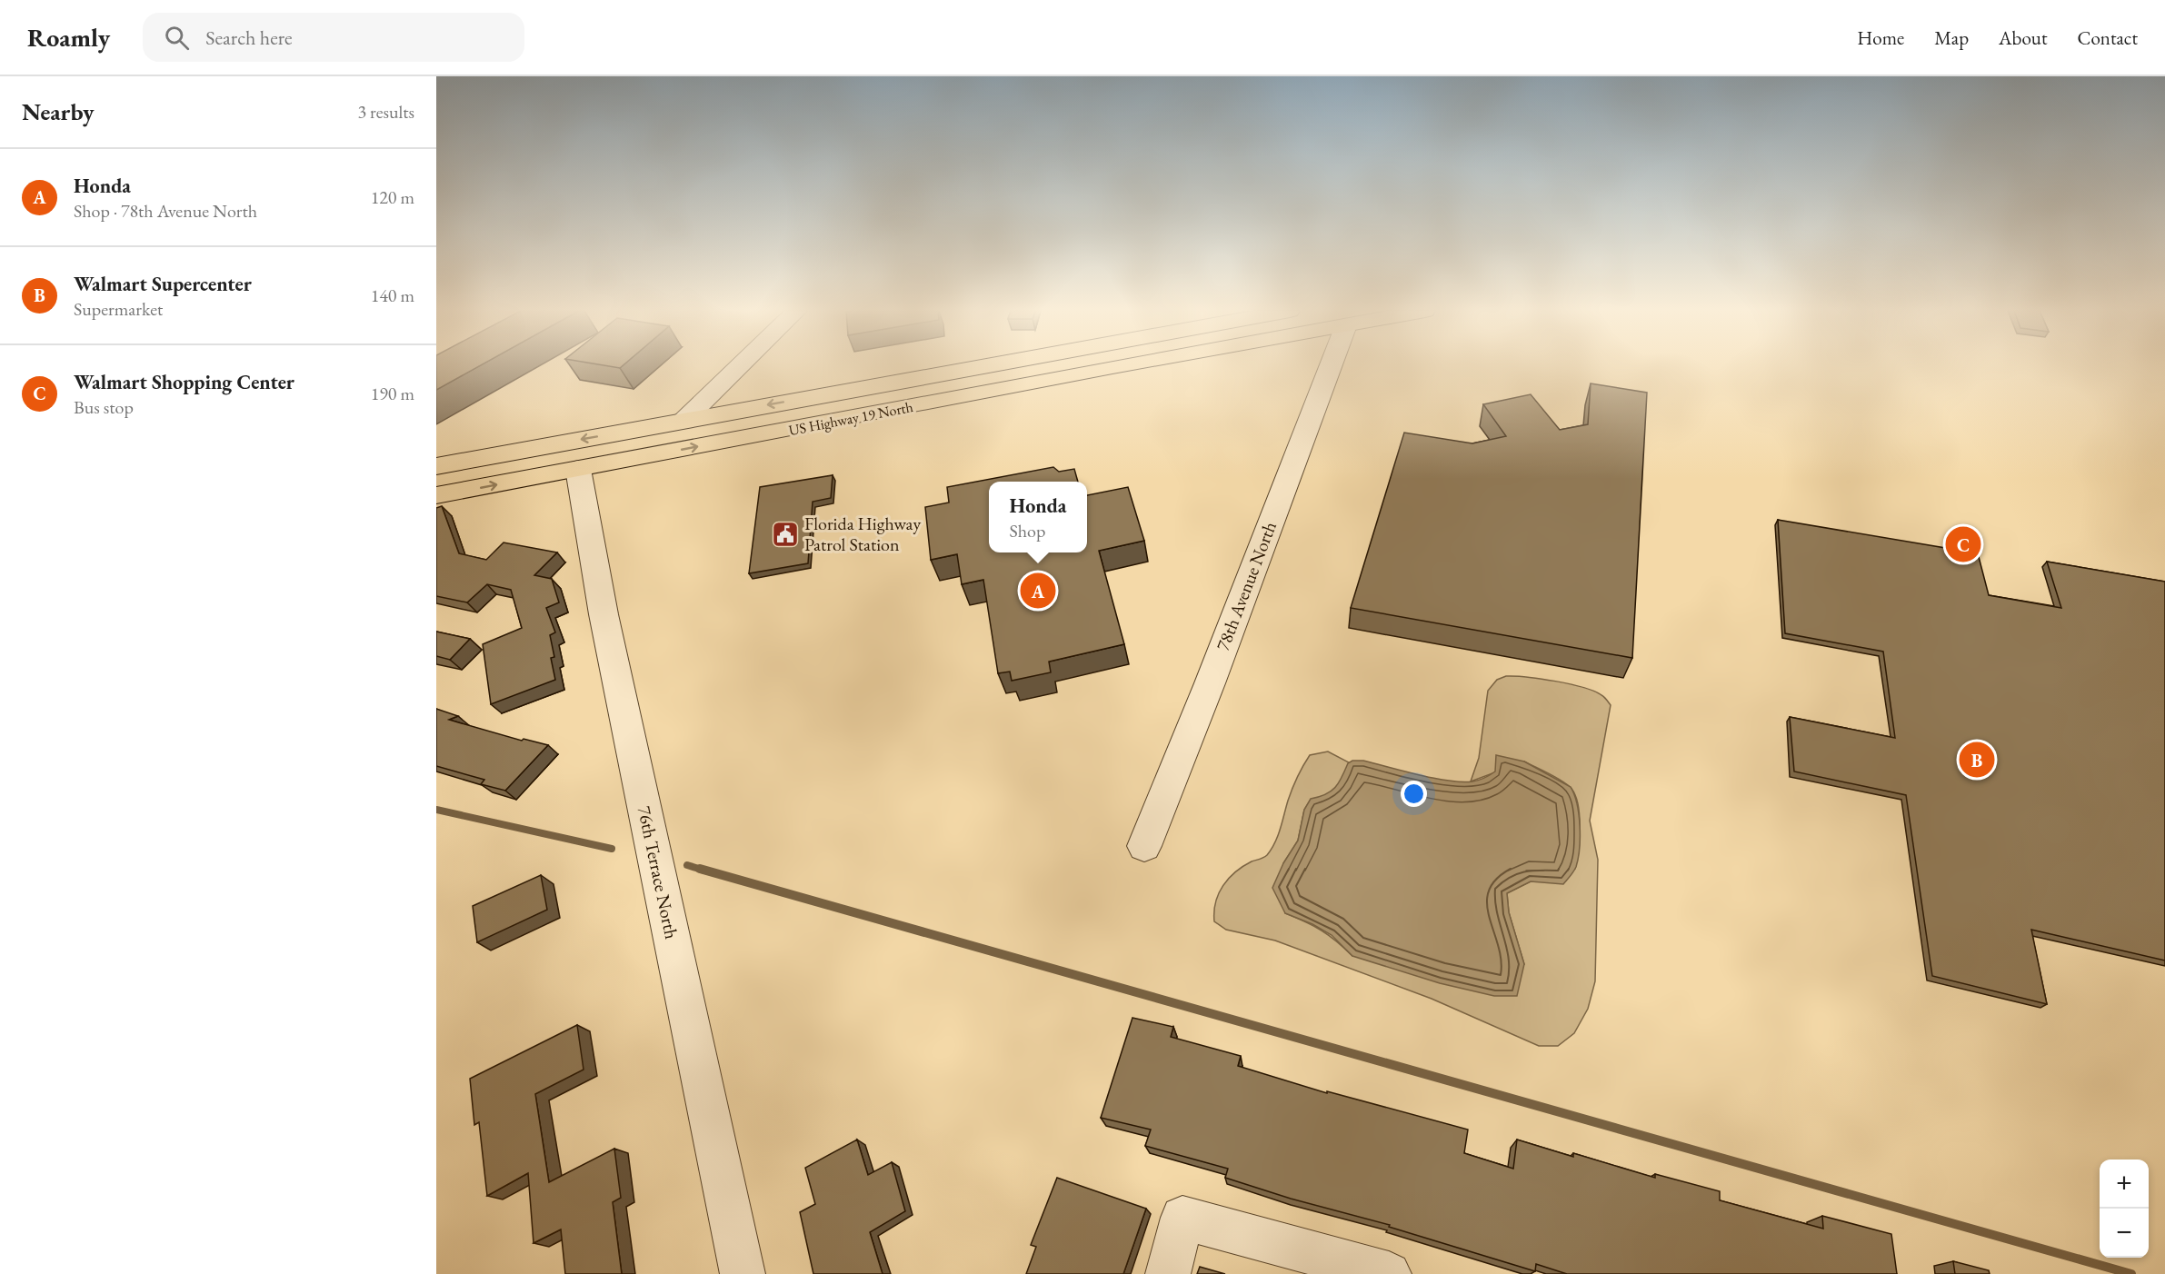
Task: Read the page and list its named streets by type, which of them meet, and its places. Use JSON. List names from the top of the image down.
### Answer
{
  "streets": {
    "highway": ["US Highway 19 North"],
    "street": ["78th Avenue North", "76th Terrace North"]
  },
  "crossings": [
    ["US Highway 19 North", "76th Terrace North"]
  ],
  "places": {
    "public building": ["Florida Highway Patrol Station"]
  },
  "page": {
    "header": "Roamly",
    "search": "Search here",
    "nav": [
      "Home",
      "Map",
      "About",
      "Contact"
    ],
    "heading": ["Nearby", "3 results"],
    "list": [
      {
        "mark": "A",
        "name": "Honda",
        "note": "Shop · 78th Avenue North",
        "value": "120 m"
      },
      {
        "mark": "B",
        "name": "Walmart Supercenter",
        "note": "Supermarket",
        "value": "140 m"
      },
      {
        "mark": "C",
        "name": "Walmart Shopping Center",
        "note": "Bus stop",
        "value": "190 m"
      }
    ],
    "popup": ["Honda", "Shop"],
    "pins": ["C", "A", "B"],
    "map_buttons": ["+", "−"]
  }
}
